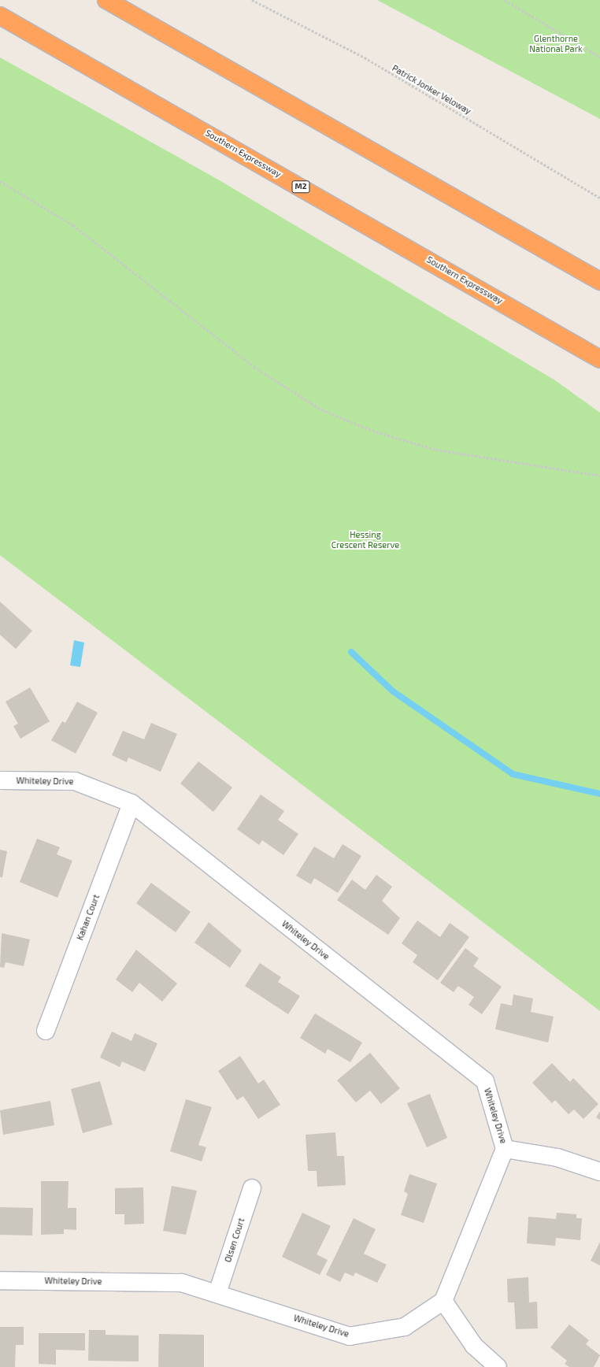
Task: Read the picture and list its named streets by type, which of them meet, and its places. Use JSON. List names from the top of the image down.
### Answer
{
  "streets": {
    "highway": ["Southern Expressway", "M2"],
    "street": ["Whiteley Drive", "Kahan Court", "Olsen Court"],
    "path": ["Patrick Jonker Veloway"]
  },
  "crossings": [
    ["Whiteley Drive", "Kahan Court"],
    ["Whiteley Drive", "Olsen Court"]
  ],
  "parks": ["Glenthorne National Park", "Hessing Crescent Reserve"]
}
